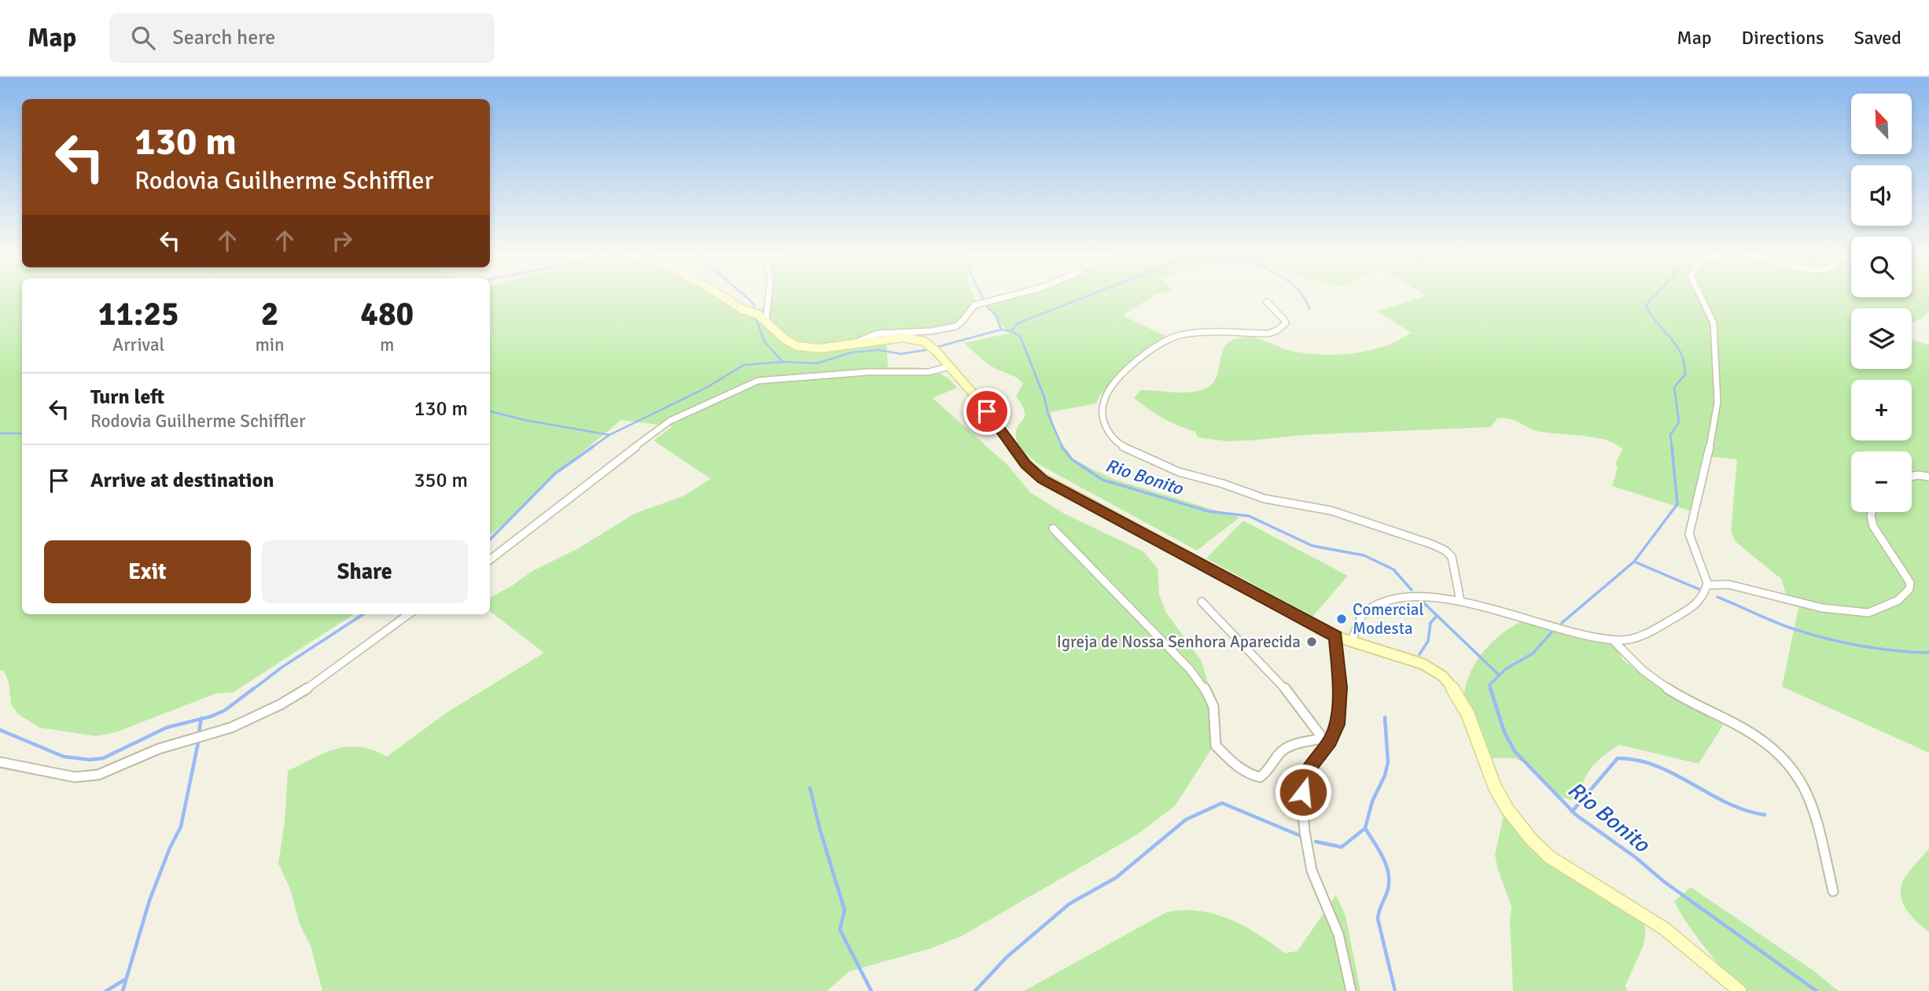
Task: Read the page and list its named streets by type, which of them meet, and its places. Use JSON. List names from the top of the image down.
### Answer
{
  "water": ["Rio Bonito"],
  "places": ["Comercial Modesta", "Igreja de Nossa Senhora Aparecida"],
  "north": "top left",
  "page": {
    "header": "Map",
    "search": "Search here",
    "nav": ["Map", "Directions", "Saved"],
    "map_buttons": ["+", "−"],
    "turn": ["130 m", "Rodovia Guilherme Schiffler"],
    "eta": [
      "11:25",
      "Arrival",
      "2",
      "min",
      "480",
      "m"
    ],
    "list": [
      {
        "name": "Turn left",
        "note": "Rodovia Guilherme Schiffler",
        "value": "130 m"
      },
      {
        "name": "Arrive at destination",
        "value": "350 m"
      }
    ],
    "buttons": ["Exit", "Share"]
  }
}
